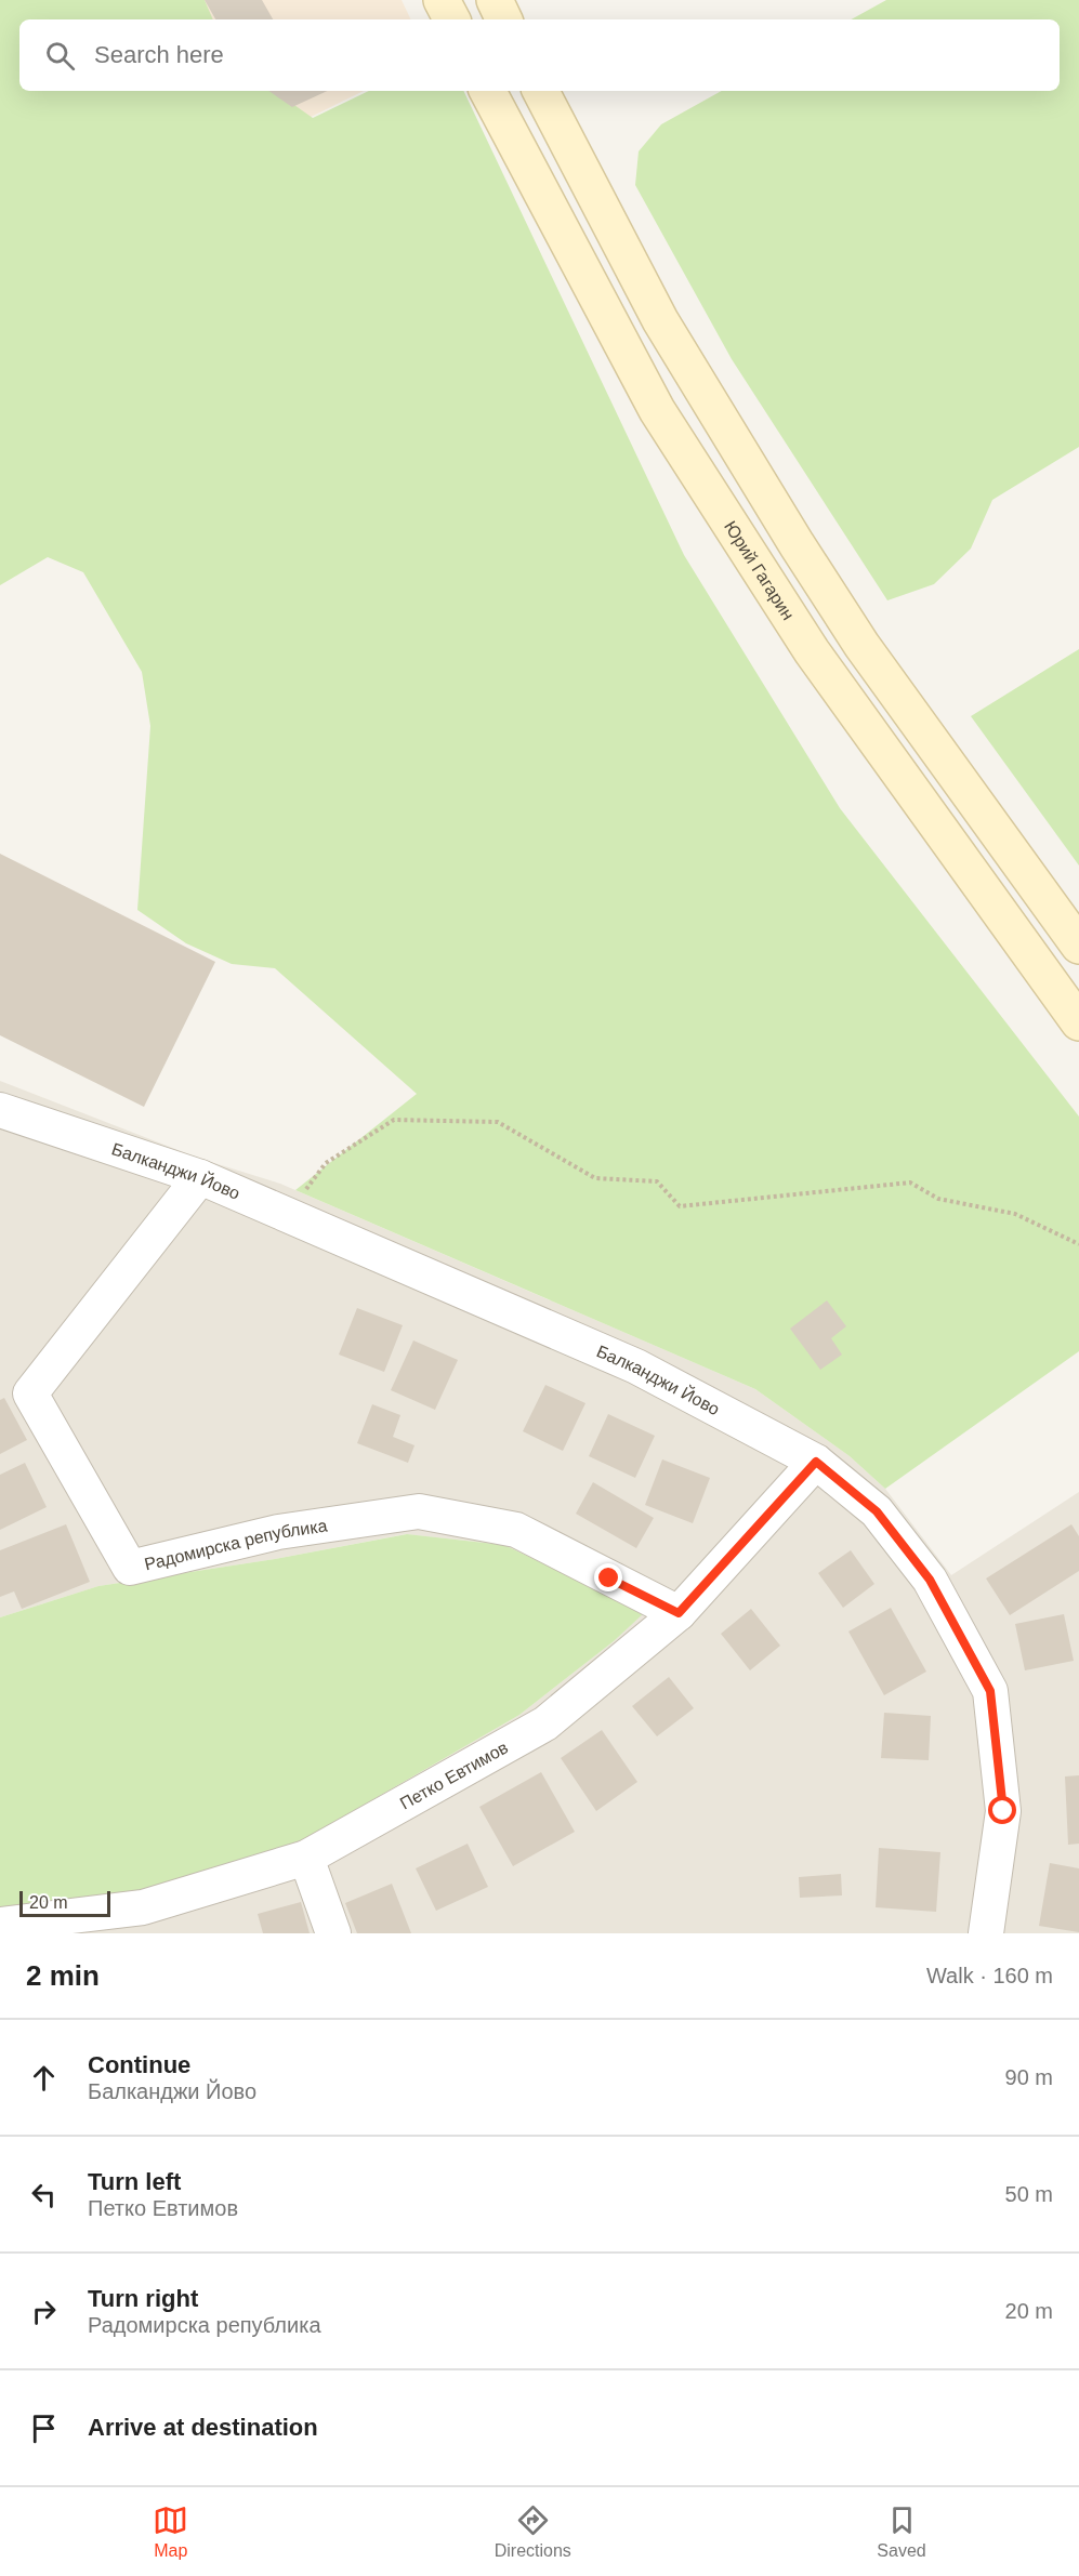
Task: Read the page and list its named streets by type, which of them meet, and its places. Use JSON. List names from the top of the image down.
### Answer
{
  "streets": {
    "street": [
      "Юрий Гагарин",
      "Балканджи Йово",
      "Радомирска република",
      "Петко Евтимов"
    ]
  },
  "crossings": [
    ["Балканджи Йово", "Радомирска република"],
    ["Балканджи Йово", "Петко Евтимов"],
    ["Радомирска република", "Петко Евтимов"]
  ],
  "scale_bar": "20 m",
  "page": {
    "search": "Search here",
    "scale": "20 m",
    "heading": ["2 min", "Walk · 160 m"],
    "list": [
      ["Continue", "Балканджи Йово", "90 m"],
      ["Turn left", "Петко Евтимов", "50 m"],
      ["Turn right", "Радомирска република", "20 m"],
      "Arrive at destination"
    ],
    "nav": ["Map", "Directions", "Saved"]
  }
}
